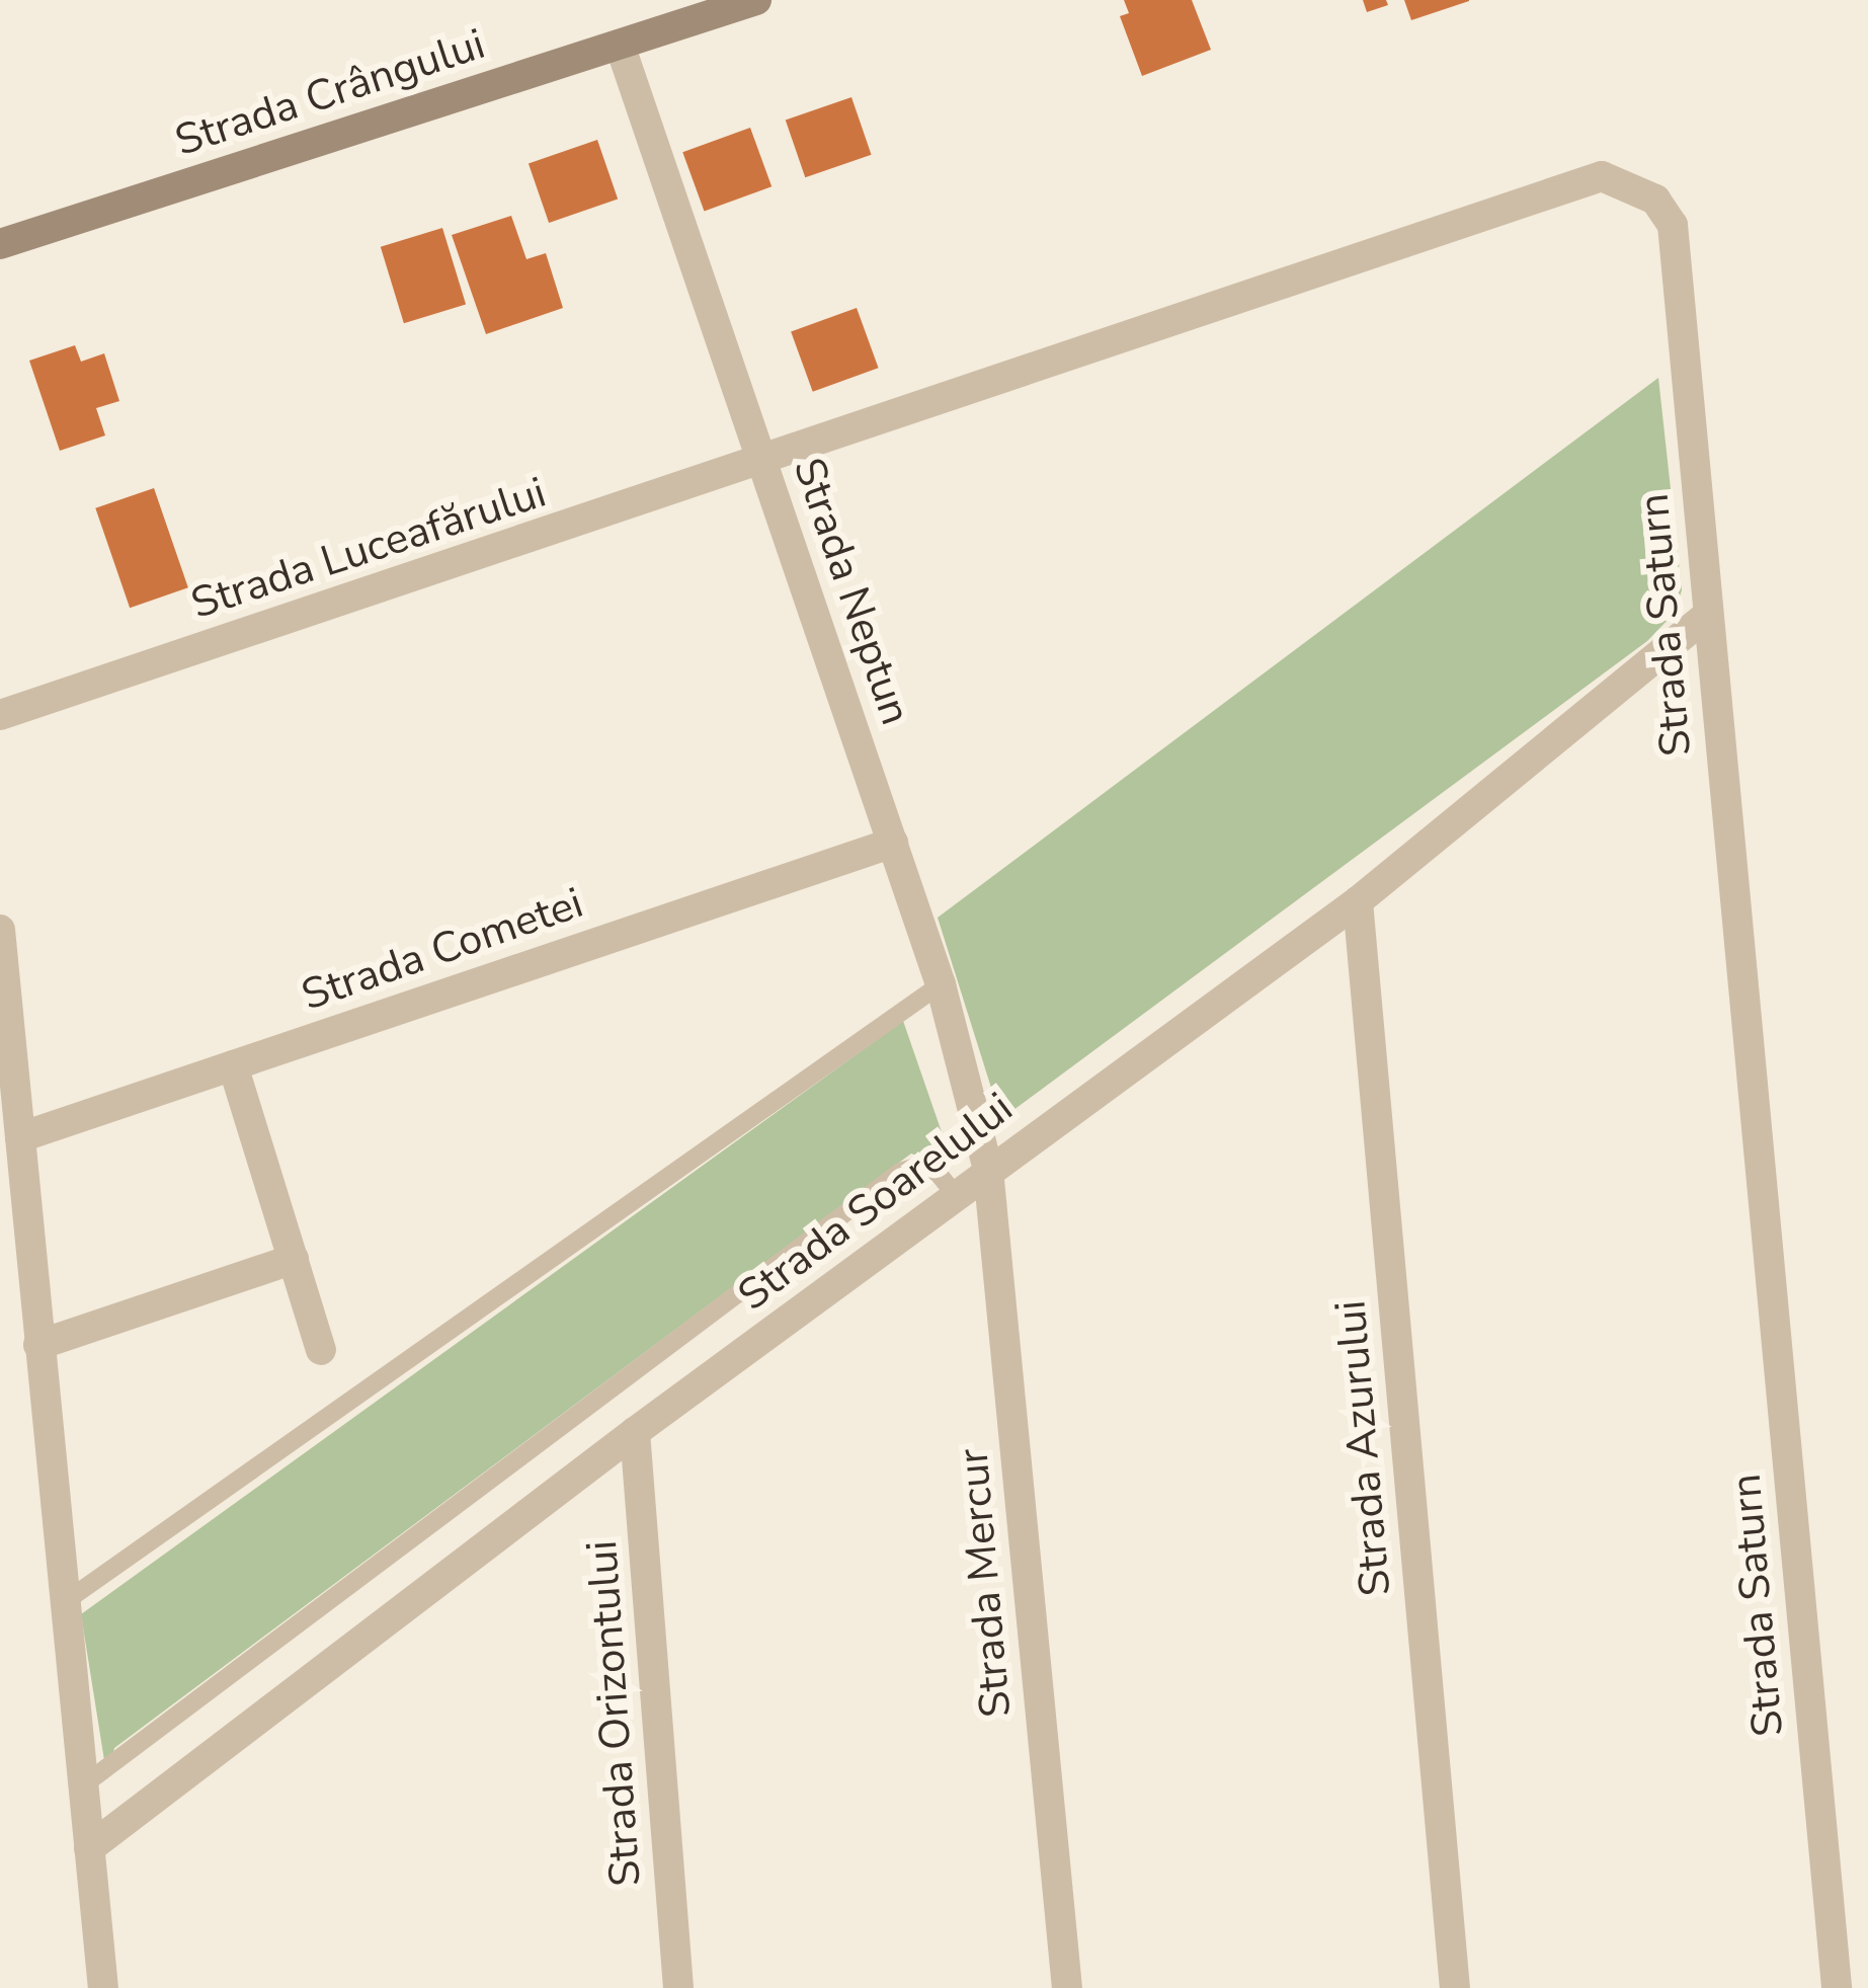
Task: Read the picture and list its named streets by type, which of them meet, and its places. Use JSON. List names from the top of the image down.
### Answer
{
  "streets": {
    "main road": ["Strada Crângului"],
    "street": [
      "Strada Luceafărului",
      "Strada Neptun",
      "Strada Saturn",
      "Strada Cometei",
      "Strada Soarelului",
      "Strada Azurului",
      "Strada Mercur",
      "Strada Orizontului"
    ]
  },
  "crossings": [
    ["Strada Crângului", "Strada Neptun"],
    ["Strada Luceafărului", "Strada Neptun"],
    ["Strada Luceafărului", "Strada Saturn"],
    ["Strada Neptun", "Strada Saturn"],
    ["Strada Neptun", "Strada Cometei"],
    ["Strada Neptun", "Strada Soarelului"],
    ["Strada Neptun", "Strada Mercur"],
    ["Strada Saturn", "Strada Soarelului"],
    ["Strada Soarelului", "Strada Azurului"],
    ["Strada Soarelului", "Strada Mercur"],
    ["Strada Soarelului", "Strada Orizontului"]
  ]
}
